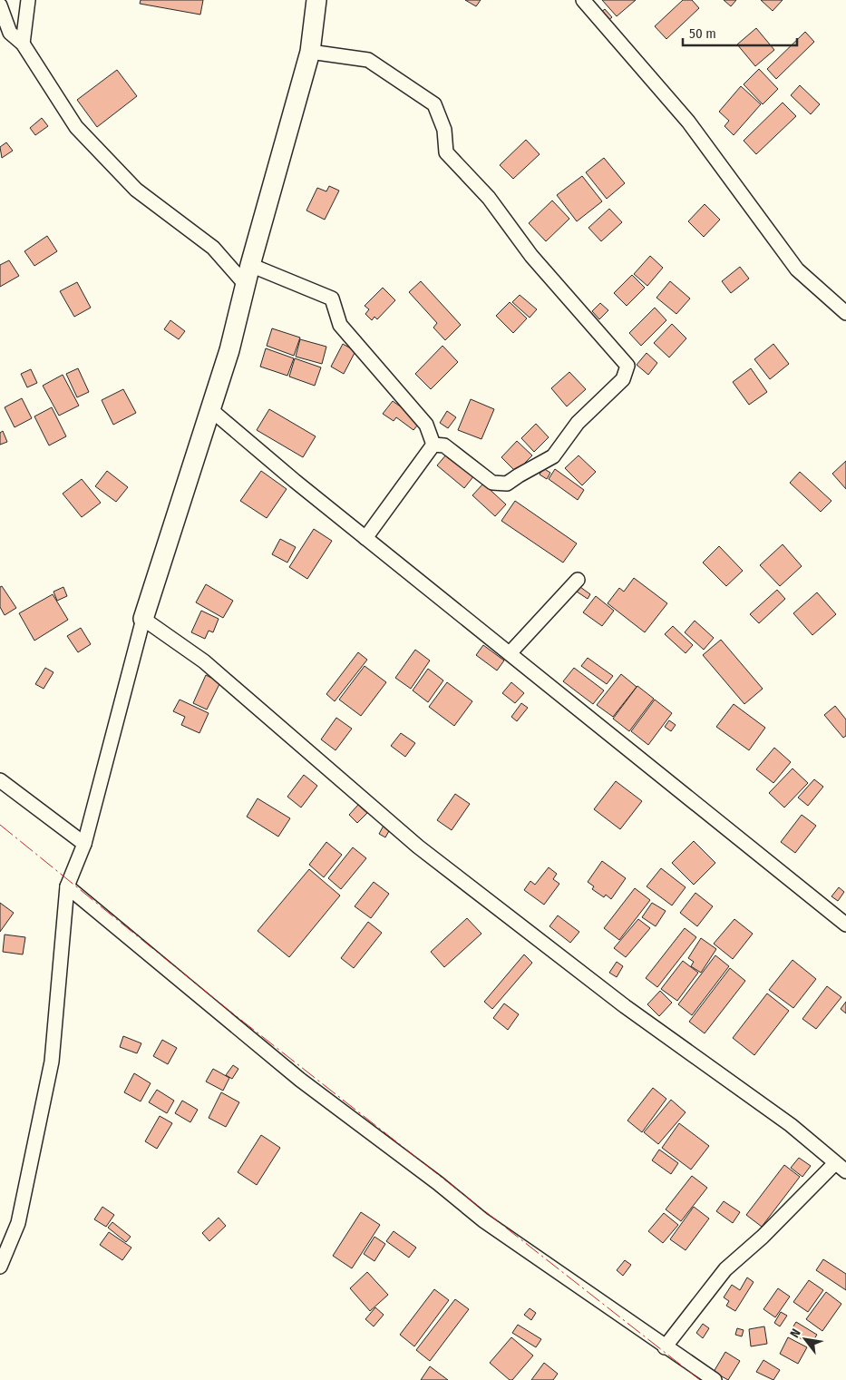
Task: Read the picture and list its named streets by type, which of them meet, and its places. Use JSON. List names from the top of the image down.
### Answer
{
  "scale_bar": "50 m",
  "north": "top left"
}
